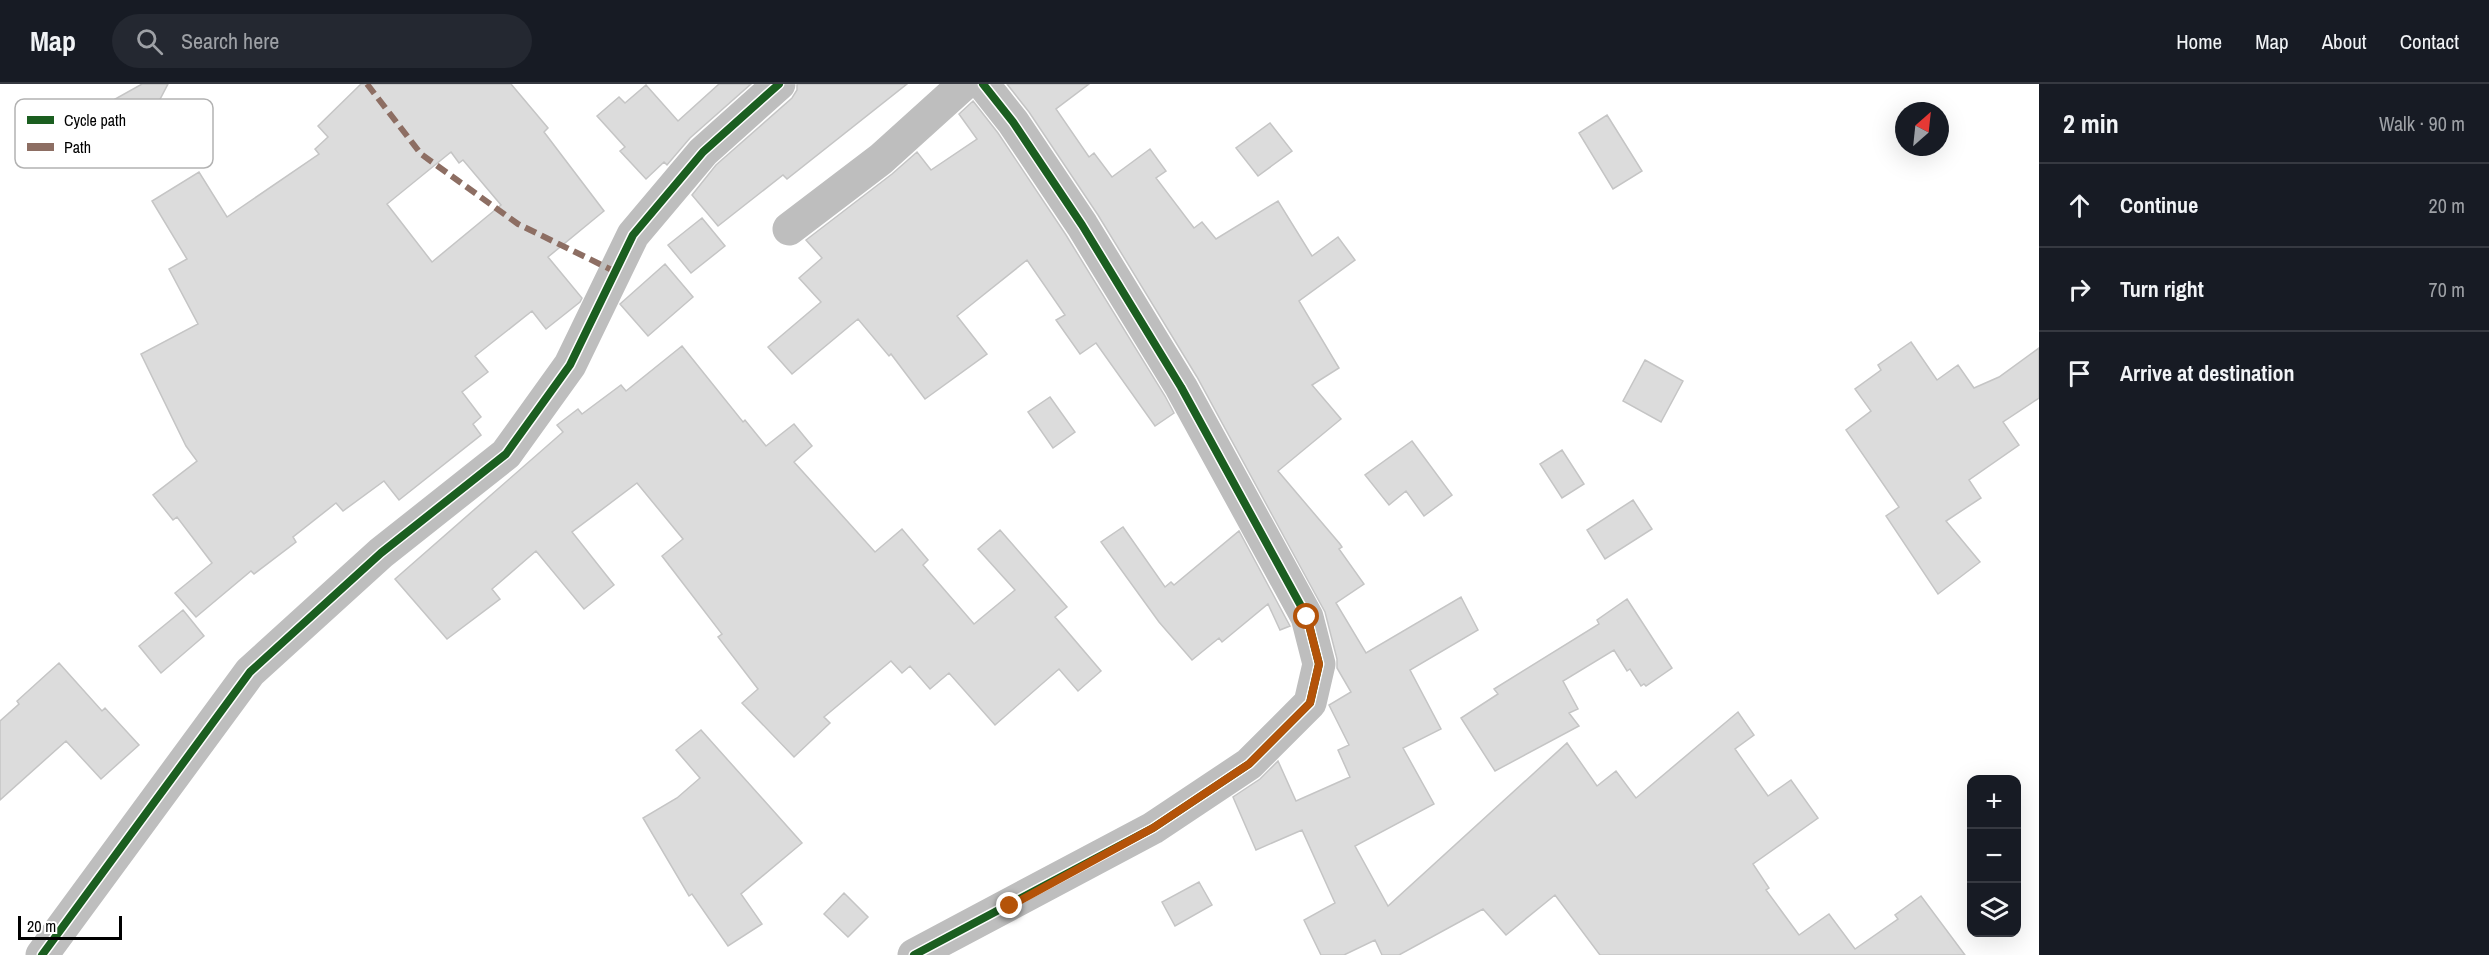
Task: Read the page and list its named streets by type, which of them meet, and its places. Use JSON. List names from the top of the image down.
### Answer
{
  "legend": ["Cycle path", "Path"],
  "scale_bar": "20 m",
  "north": "top right",
  "page": {
    "header": "Map",
    "search": "Search here",
    "nav": [
      "Home",
      "Map",
      "About",
      "Contact"
    ],
    "heading": ["2 min", "Walk · 90 m"],
    "list": [
      ["Continue", "20 m"],
      ["Turn right", "70 m"],
      "Arrive at destination"
    ],
    "map_buttons": ["+", "−"],
    "scale": "20 m"
  }
}
